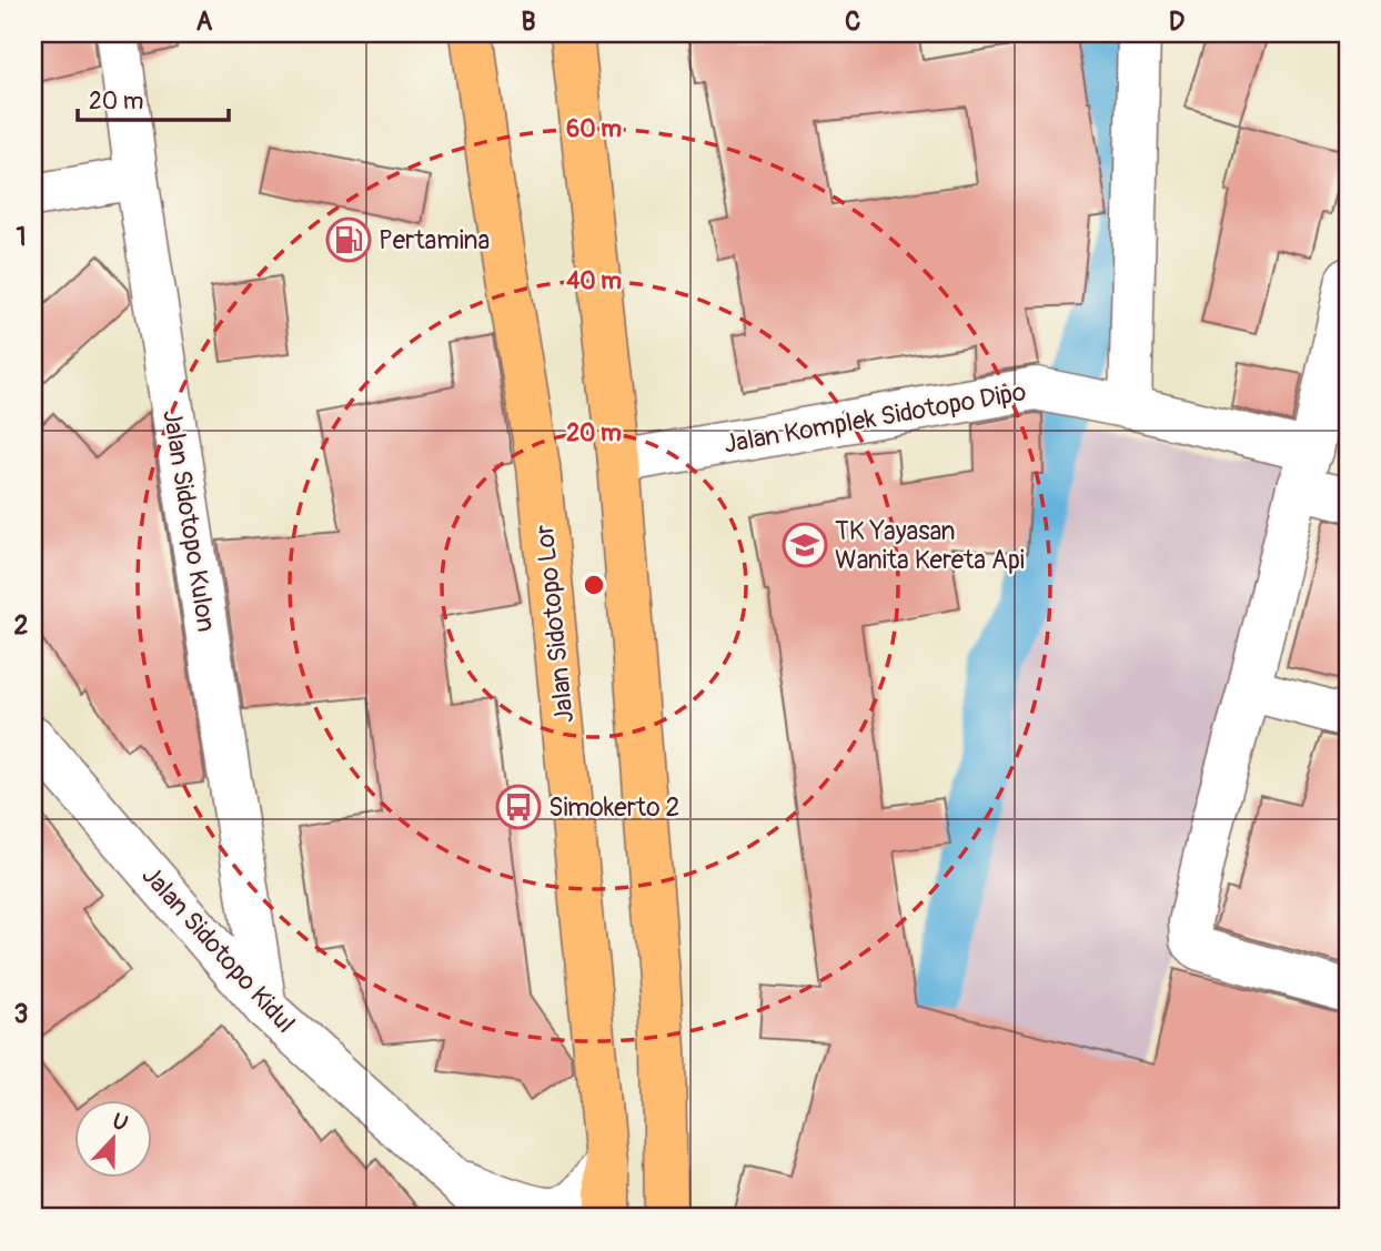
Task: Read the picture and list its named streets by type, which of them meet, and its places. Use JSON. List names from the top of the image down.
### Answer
{
  "streets": {
    "highway": ["Jalan Sidotopo Lor"],
    "street": ["Jalan Komplek Sidotopo Dipo", "Jalan Sidotopo Kulon", "Jalan Sidotopo Kidul"]
  },
  "crossings": [
    ["Jalan Sidotopo Kulon", "Jalan Sidotopo Kidul"],
    ["Jalan Sidotopo Lor", "Jalan Sidotopo Kidul"]
  ],
  "places": {
    "fuel station": ["Pertamina"],
    "school or university": ["TK Yayasan Wanita Kereta Api"],
    "bus stop": ["Simokerto 2"]
  },
  "scale_bar": "20 m",
  "north": "top",
  "grid": {
    "columns": [
      "A",
      "B",
      "C",
      "D"
    ],
    "rows": ["1", "2", "3"]
  },
  "rings": ["60 m", "40 m", "20 m"]
}
